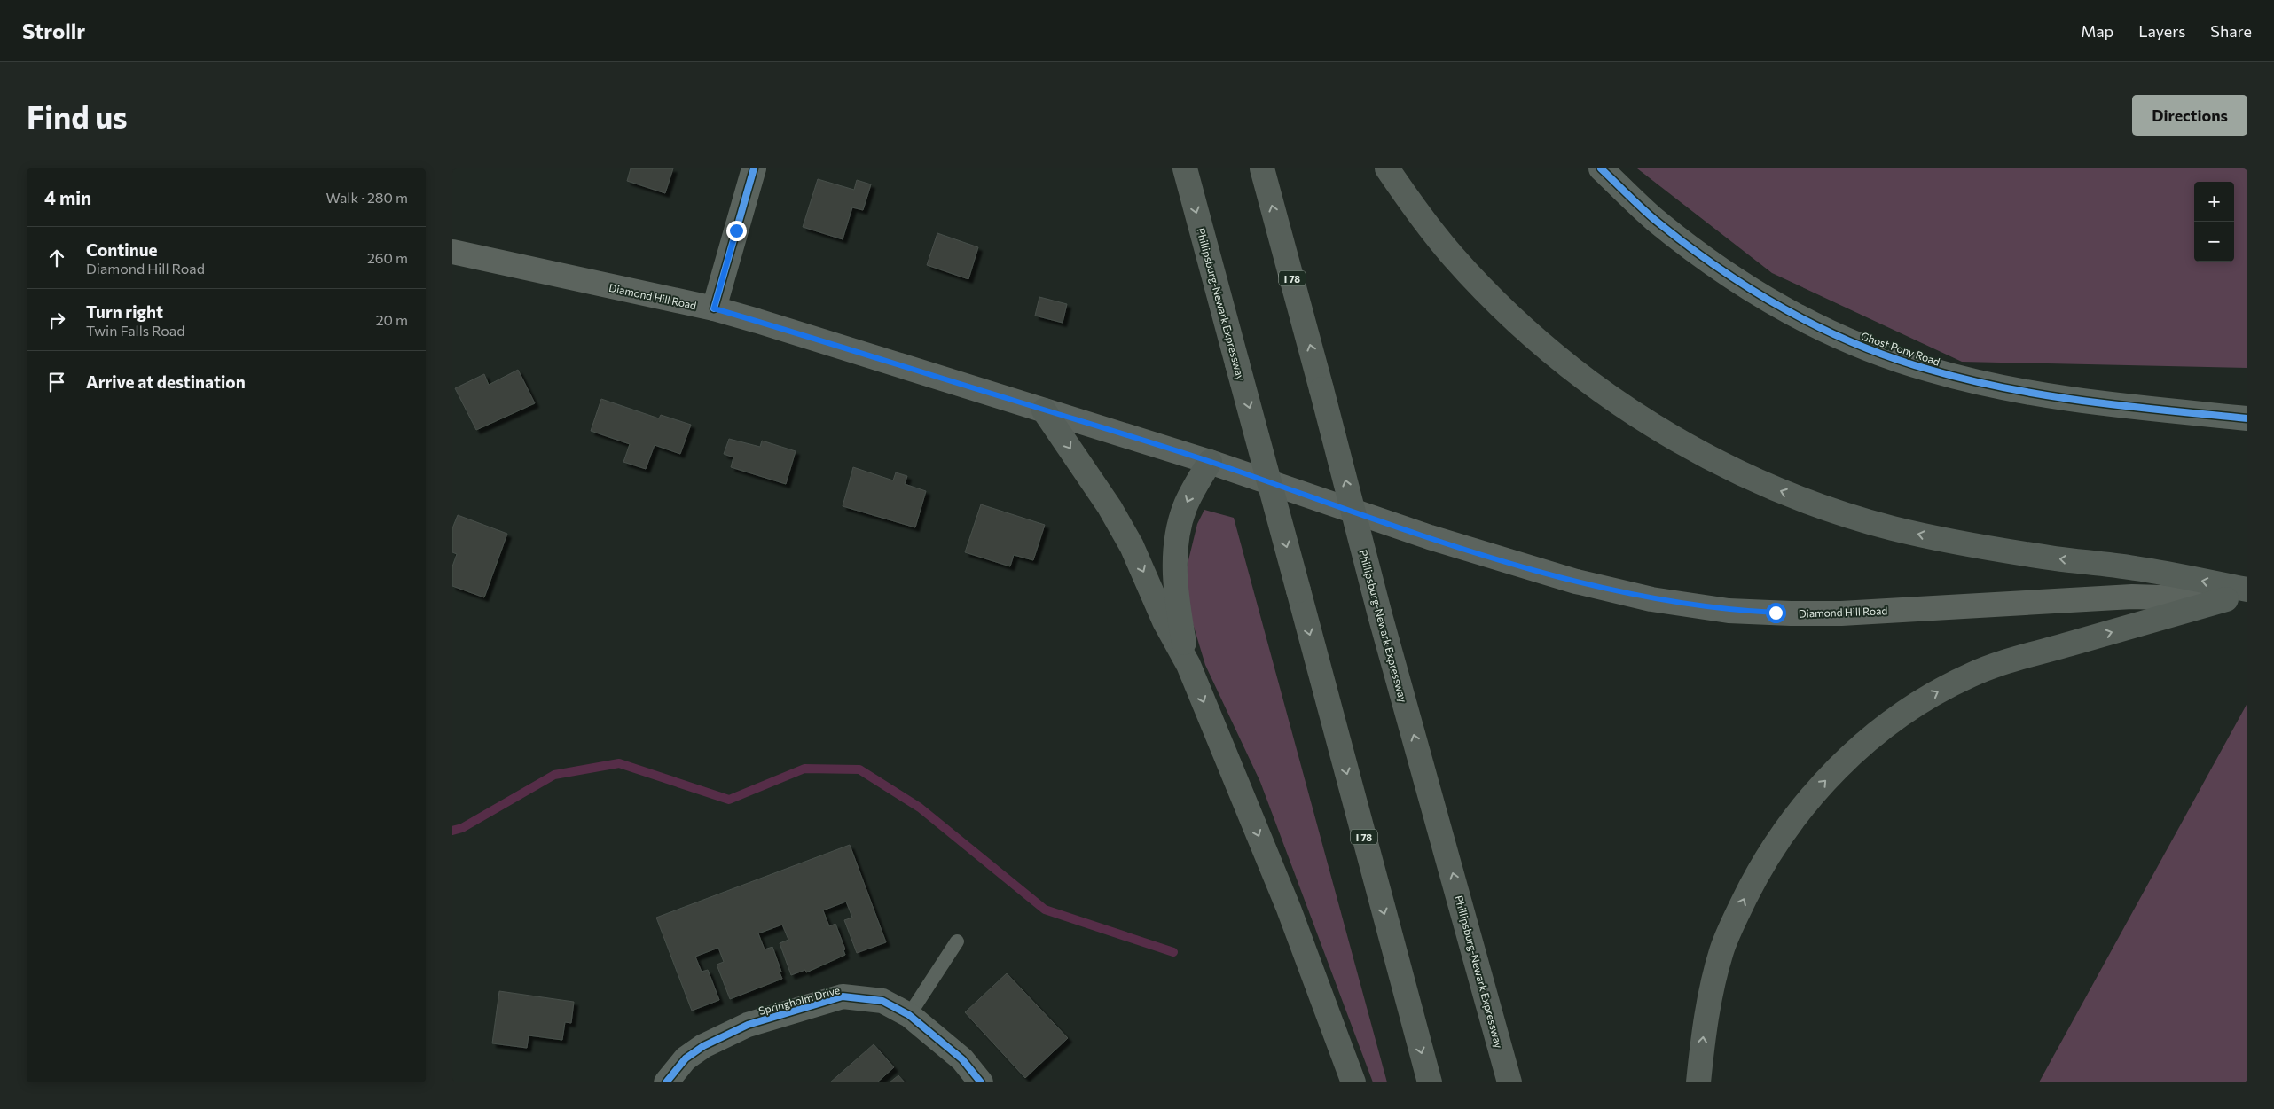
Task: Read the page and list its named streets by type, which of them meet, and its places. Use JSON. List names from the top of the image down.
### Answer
{
  "streets": {
    "highway": ["I 78", "Phillipsburg-Newark Expressway"],
    "main road": ["Diamond Hill Road"],
    "street": ["Ghost Pony Road", "Springholm Drive"]
  },
  "page": {
    "header": "Strollr",
    "nav": ["Map", "Layers", "Share"],
    "buttons": "Directions",
    "title": "Find us",
    "heading": ["4 min", "Walk · 280 m"],
    "map_buttons": ["+", "−"],
    "list": [
      ["Continue", "Diamond Hill Road", "260 m"],
      ["Turn right", "Twin Falls Road", "20 m"],
      "Arrive at destination"
    ]
  }
}
